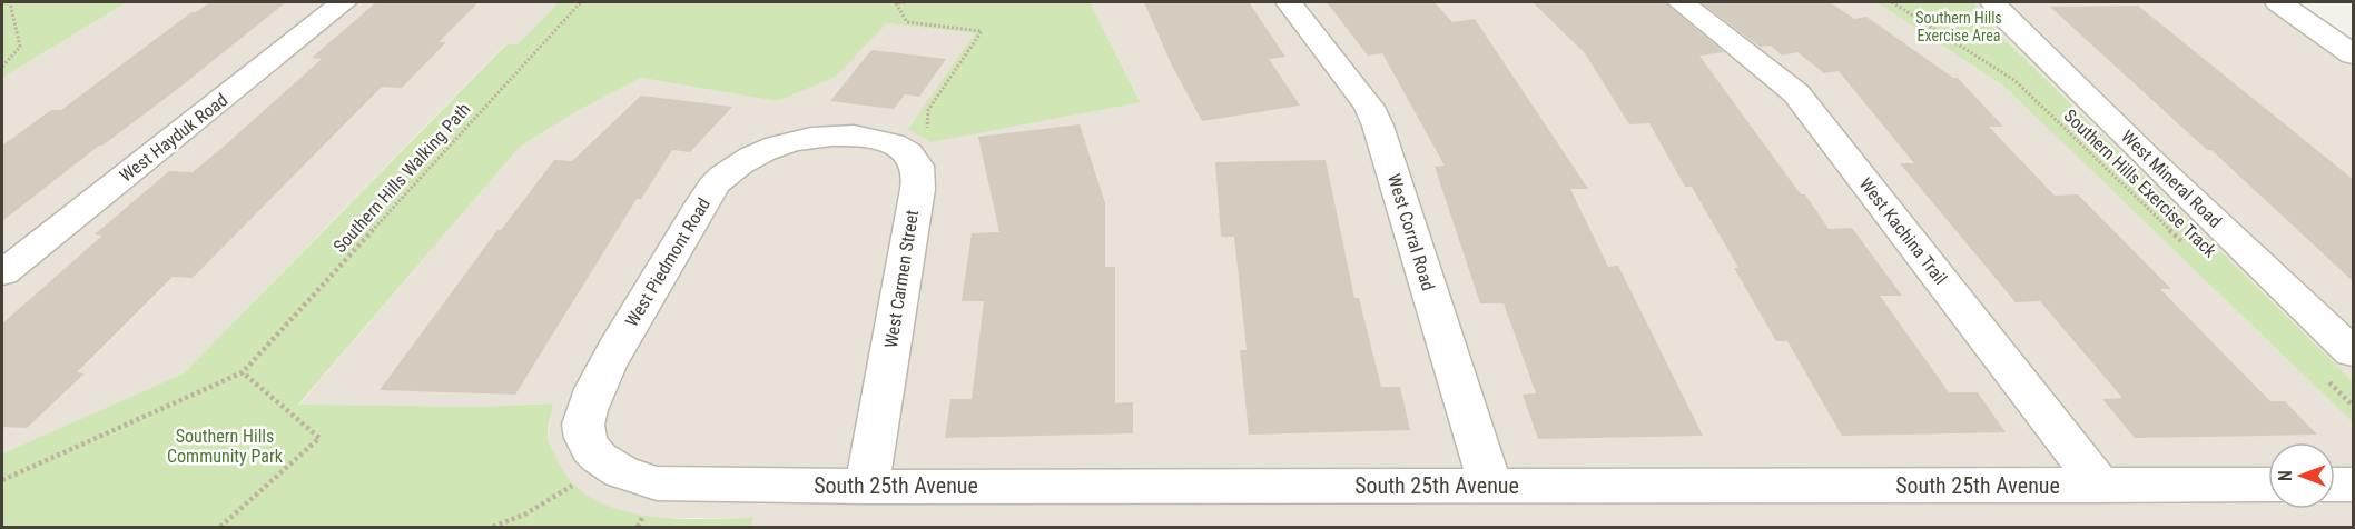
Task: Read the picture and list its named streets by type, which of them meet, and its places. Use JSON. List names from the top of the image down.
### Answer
{
  "streets": {
    "street": [
      "West Hayduk Road",
      "West Mineral Road",
      "West Kachina Trail",
      "West Corral Road",
      "West Piedmont Road",
      "West Carmen Street",
      "South 25th Avenue"
    ],
    "path": ["Southern Hills Walking Path", "Southern Hills Exercise Track"]
  },
  "crossings": [
    ["West Kachina Trail", "South 25th Avenue"],
    ["West Corral Road", "South 25th Avenue"],
    ["West Piedmont Road", "West Carmen Street"],
    ["West Piedmont Road", "South 25th Avenue"],
    ["West Carmen Street", "South 25th Avenue"]
  ],
  "parks": ["Southern Hills Exercise Area", "Southern Hills Community Park"],
  "north": "left"
}
